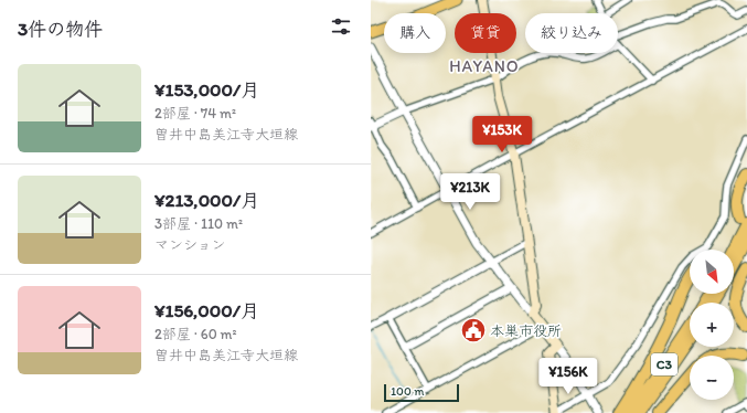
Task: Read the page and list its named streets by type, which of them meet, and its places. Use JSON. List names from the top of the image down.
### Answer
{
  "streets": {
    "highway": ["C3"]
  },
  "districts": ["HAYANO"],
  "places": {
    "public building": ["本巣市役所"]
  },
  "scale_bar": "100 m",
  "north": "bottom right",
  "page": {
    "heading": "3件の物件",
    "chip": ["購入", "賃貸", "絞り込み"],
    "list": [
      {
        "name": "¥153,000/月",
        "note": "2部屋 · 74 m² · 曽井中島美江寺大垣線"
      },
      {
        "name": "¥213,000/月",
        "note": "3部屋 · 110 m² · マンション"
      },
      {
        "name": "¥156,000/月",
        "note": "2部屋 · 60 m² · 曽井中島美江寺大垣線"
      }
    ],
    "price": ["¥153K", "¥213K", "¥156K"],
    "map_buttons": ["+", "−"],
    "scale": "100 m"
  }
}
